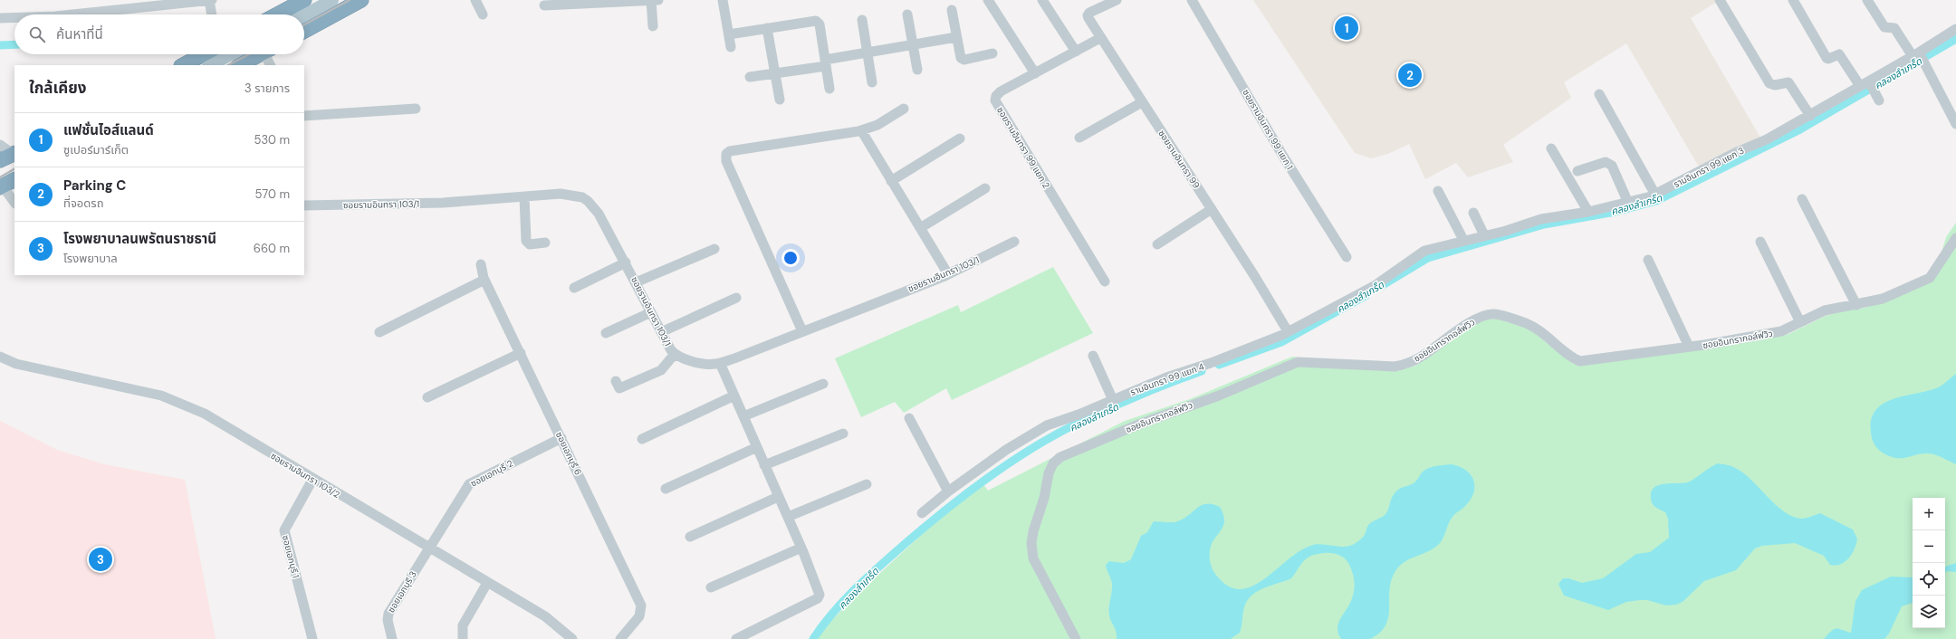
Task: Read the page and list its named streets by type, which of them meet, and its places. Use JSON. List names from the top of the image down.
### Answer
{
  "streets": {
    "street": [
      "ซอยรามอินทรา 99 แยก 1",
      "ซอยรามอินทรา 99 แยก 2",
      "ซอยรามอินทรา 99",
      "รามอินทรา 99 แยก 3",
      "ซอยรามอินทรา 103/1",
      "ซอยอินทรากอล์ฟวิว",
      "รามอินทรา 99 แยก 4",
      "ซอยเอกบุรี 6",
      "ซอยเอกบุรี 2",
      "ซอยรามอินทรา 103/2",
      "ซอยเอกบุรี 1",
      "ซอยเอกบุรี 3"
    ]
  },
  "crossings": [
    ["ซอยรามอินทรา 99 แยก 2", "ซอยรามอินทรา 99"],
    ["ซอยรามอินทรา 99", "รามอินทรา 99 แยก 3"],
    ["ซอยรามอินทรา 99", "รามอินทรา 99 แยก 4"],
    ["รามอินทรา 99 แยก 3", "รามอินทรา 99 แยก 4"],
    ["ซอยเอกบุรี 6", "ซอยเอกบุรี 2"],
    ["ซอยเอกบุรี 2", "ซอยรามอินทรา 103/2"],
    ["ซอยเอกบุรี 2", "ซอยเอกบุรี 3"],
    ["ซอยรามอินทรา 103/2", "ซอยเอกบุรี 1"],
    ["ซอยรามอินทรา 103/2", "ซอยเอกบุรี 3"]
  ],
  "water": ["คลองลำเกร็ด"],
  "page": {
    "pins": ["1", "2", "3"],
    "search": "ค้นหาที่นี่",
    "heading": ["ใกล้เคียง", "3 รายการ"],
    "list": [
      {
        "mark": "1",
        "name": "แฟชั่นไอส์แลนด์",
        "note": "ซูเปอร์มาร์เก็ต",
        "value": "530 m"
      },
      {
        "mark": "2",
        "name": "Parking C",
        "note": "ที่จอดรถ",
        "value": "570 m"
      },
      {
        "mark": "3",
        "name": "โรงพยาบาลนพรัตนราชธานี",
        "note": "โรงพยาบาล",
        "value": "660 m"
      }
    ],
    "map_buttons": ["+", "−"]
  }
}
